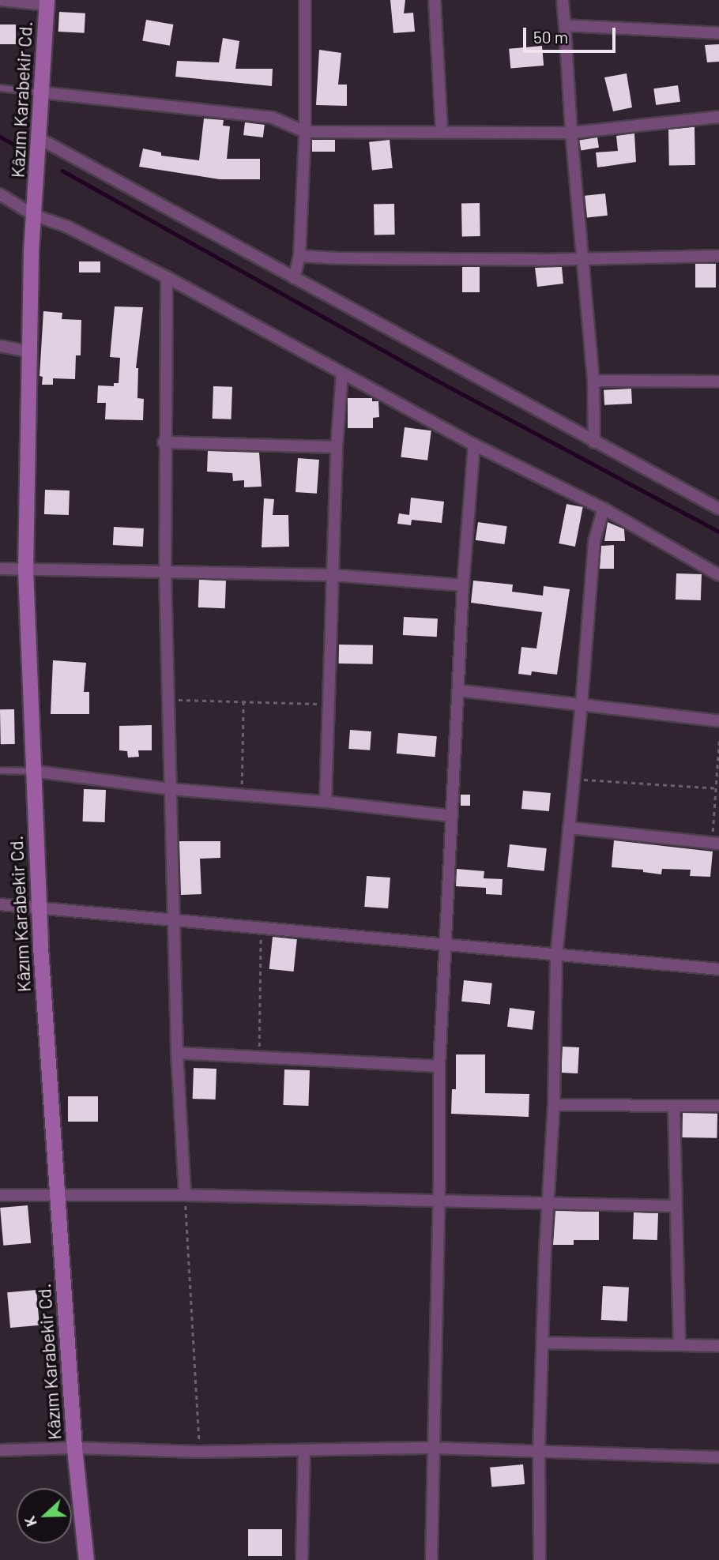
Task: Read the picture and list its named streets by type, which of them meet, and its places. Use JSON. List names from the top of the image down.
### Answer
{
  "streets": {
    "street": ["Kâzım Karabekir Cd."]
  },
  "scale_bar": "50 m",
  "north": "left"
}
